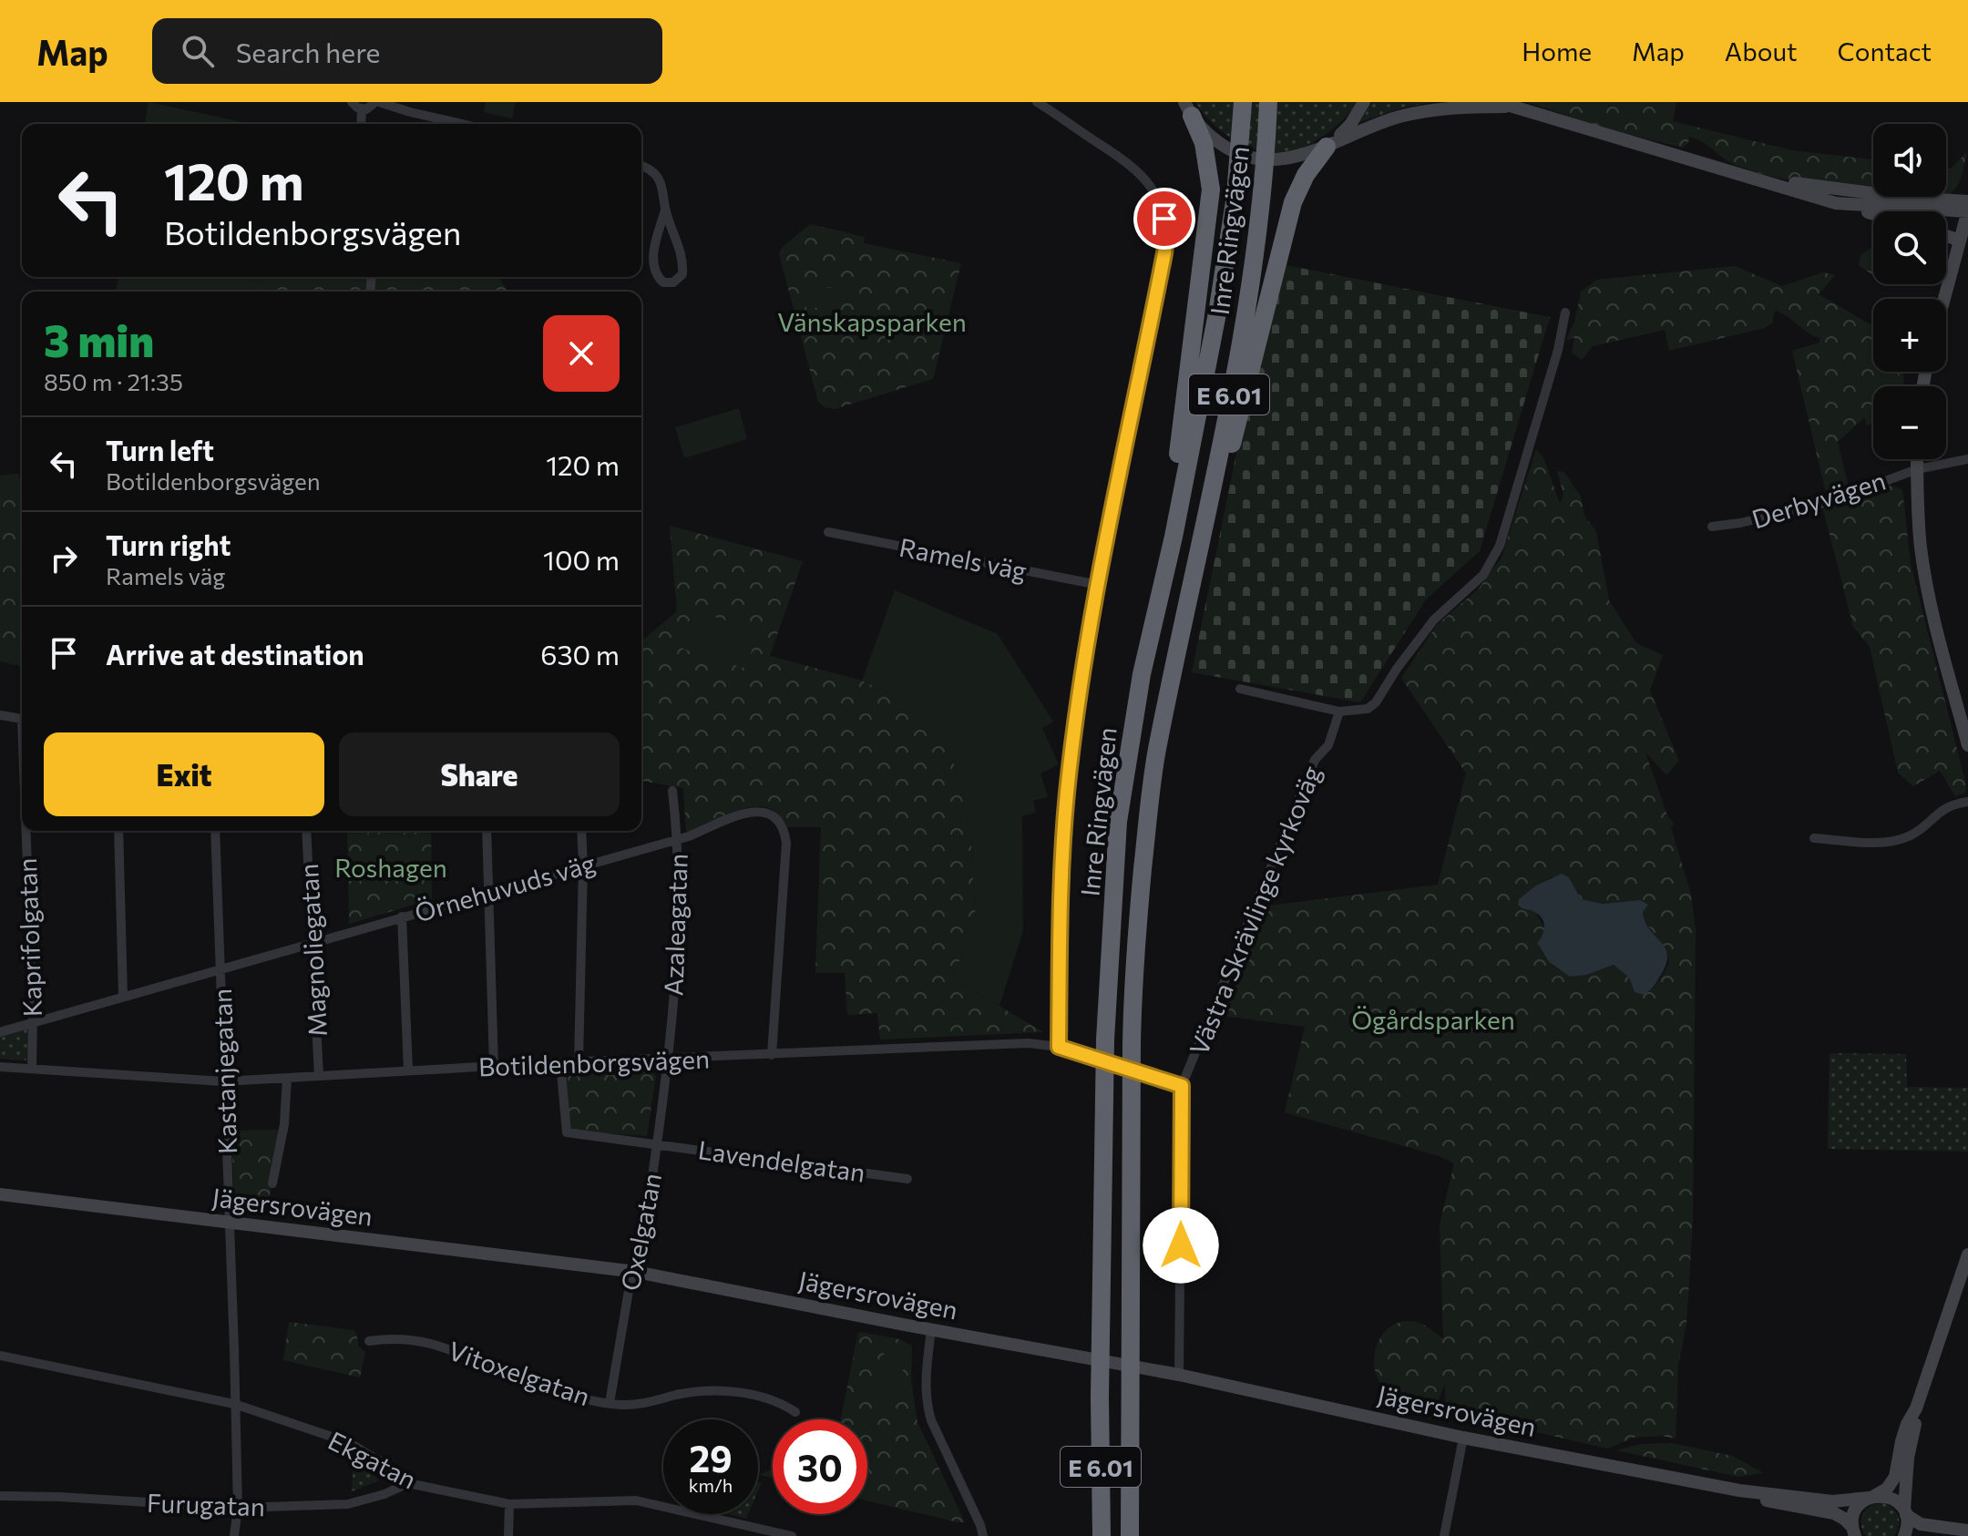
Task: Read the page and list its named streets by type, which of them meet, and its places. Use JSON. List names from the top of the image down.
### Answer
{
  "streets": {
    "highway": ["Inre Ringvägen", "E 6.01"],
    "main road": ["Jägersrovägen"],
    "street": [
      "Derbyvägen",
      "Ramels väg",
      "Örnehuvuds väg",
      "Västra Skrävlinge kyrkoväg",
      "Azaleagatan",
      "Kaprifolgatan",
      "Magnoliegatan",
      "Botildenborgsvägen",
      "Kastanjegatan",
      "Lavendelgatan",
      "Oxelgatan",
      "Vitoxelgatan",
      "Ekgatan",
      "Furugatan"
    ]
  },
  "crossings": [
    ["Örnehuvuds väg", "Azaleagatan"],
    ["Örnehuvuds väg", "Kaprifolgatan"],
    ["Örnehuvuds väg", "Magnoliegatan"],
    ["Örnehuvuds väg", "Botildenborgsvägen"],
    ["Örnehuvuds väg", "Kastanjegatan"],
    ["Västra Skrävlinge kyrkoväg", "Botildenborgsvägen"],
    ["Västra Skrävlinge kyrkoväg", "Jägersrovägen"],
    ["Azaleagatan", "Botildenborgsvägen"],
    ["Azaleagatan", "Oxelgatan"],
    ["Kaprifolgatan", "Botildenborgsvägen"],
    ["Magnoliegatan", "Botildenborgsvägen"],
    ["Botildenborgsvägen", "Kastanjegatan"],
    ["Botildenborgsvägen", "Lavendelgatan"],
    ["Botildenborgsvägen", "Oxelgatan"],
    ["Kastanjegatan", "Jägersrovägen"],
    ["Kastanjegatan", "Ekgatan"],
    ["Kastanjegatan", "Furugatan"],
    ["Lavendelgatan", "Oxelgatan"],
    ["Jägersrovägen", "Oxelgatan"],
    ["Oxelgatan", "Vitoxelgatan"],
    ["Ekgatan", "Furugatan"]
  ],
  "parks": ["Vänskapsparken", "Roshagen", "Ögårdsparken"],
  "page": {
    "header": "Map",
    "search": "Search here",
    "nav": [
      "Home",
      "Map",
      "About",
      "Contact"
    ],
    "map_buttons": ["+", "−"],
    "turn": ["120 m", "Botildenborgsvägen"],
    "heading": ["3 min", "850 m · 21:35"],
    "list": [
      {
        "name": "Turn left",
        "note": "Botildenborgsvägen",
        "value": "120 m"
      },
      {
        "name": "Turn right",
        "note": "Ramels väg",
        "value": "100 m"
      },
      {
        "name": "Arrive at destination",
        "value": "630 m"
      }
    ],
    "buttons": ["Exit", "Share"],
    "speed": "29 km/h",
    "limit": "30"
  }
}
